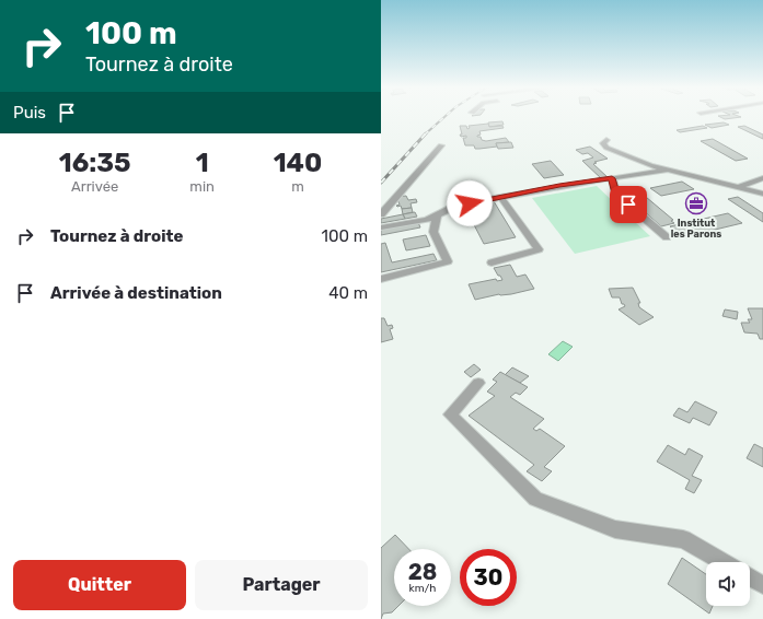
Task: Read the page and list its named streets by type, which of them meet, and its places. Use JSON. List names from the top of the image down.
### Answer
{
  "places": {
    "office": ["Institut les Parons"]
  },
  "page": {
    "turn": ["100 m", "Tournez à droite"],
    "then": "Puis",
    "eta": [
      "16:35",
      "Arrivée",
      "1",
      "min",
      "140",
      "m"
    ],
    "list": [
      {
        "name": "Tournez à droite",
        "value": "100 m"
      },
      {
        "name": "Arrivée à destination",
        "value": "40 m"
      }
    ],
    "speed": "28 km/h",
    "limit": "30",
    "buttons": ["Quitter", "Partager"]
  }
}
